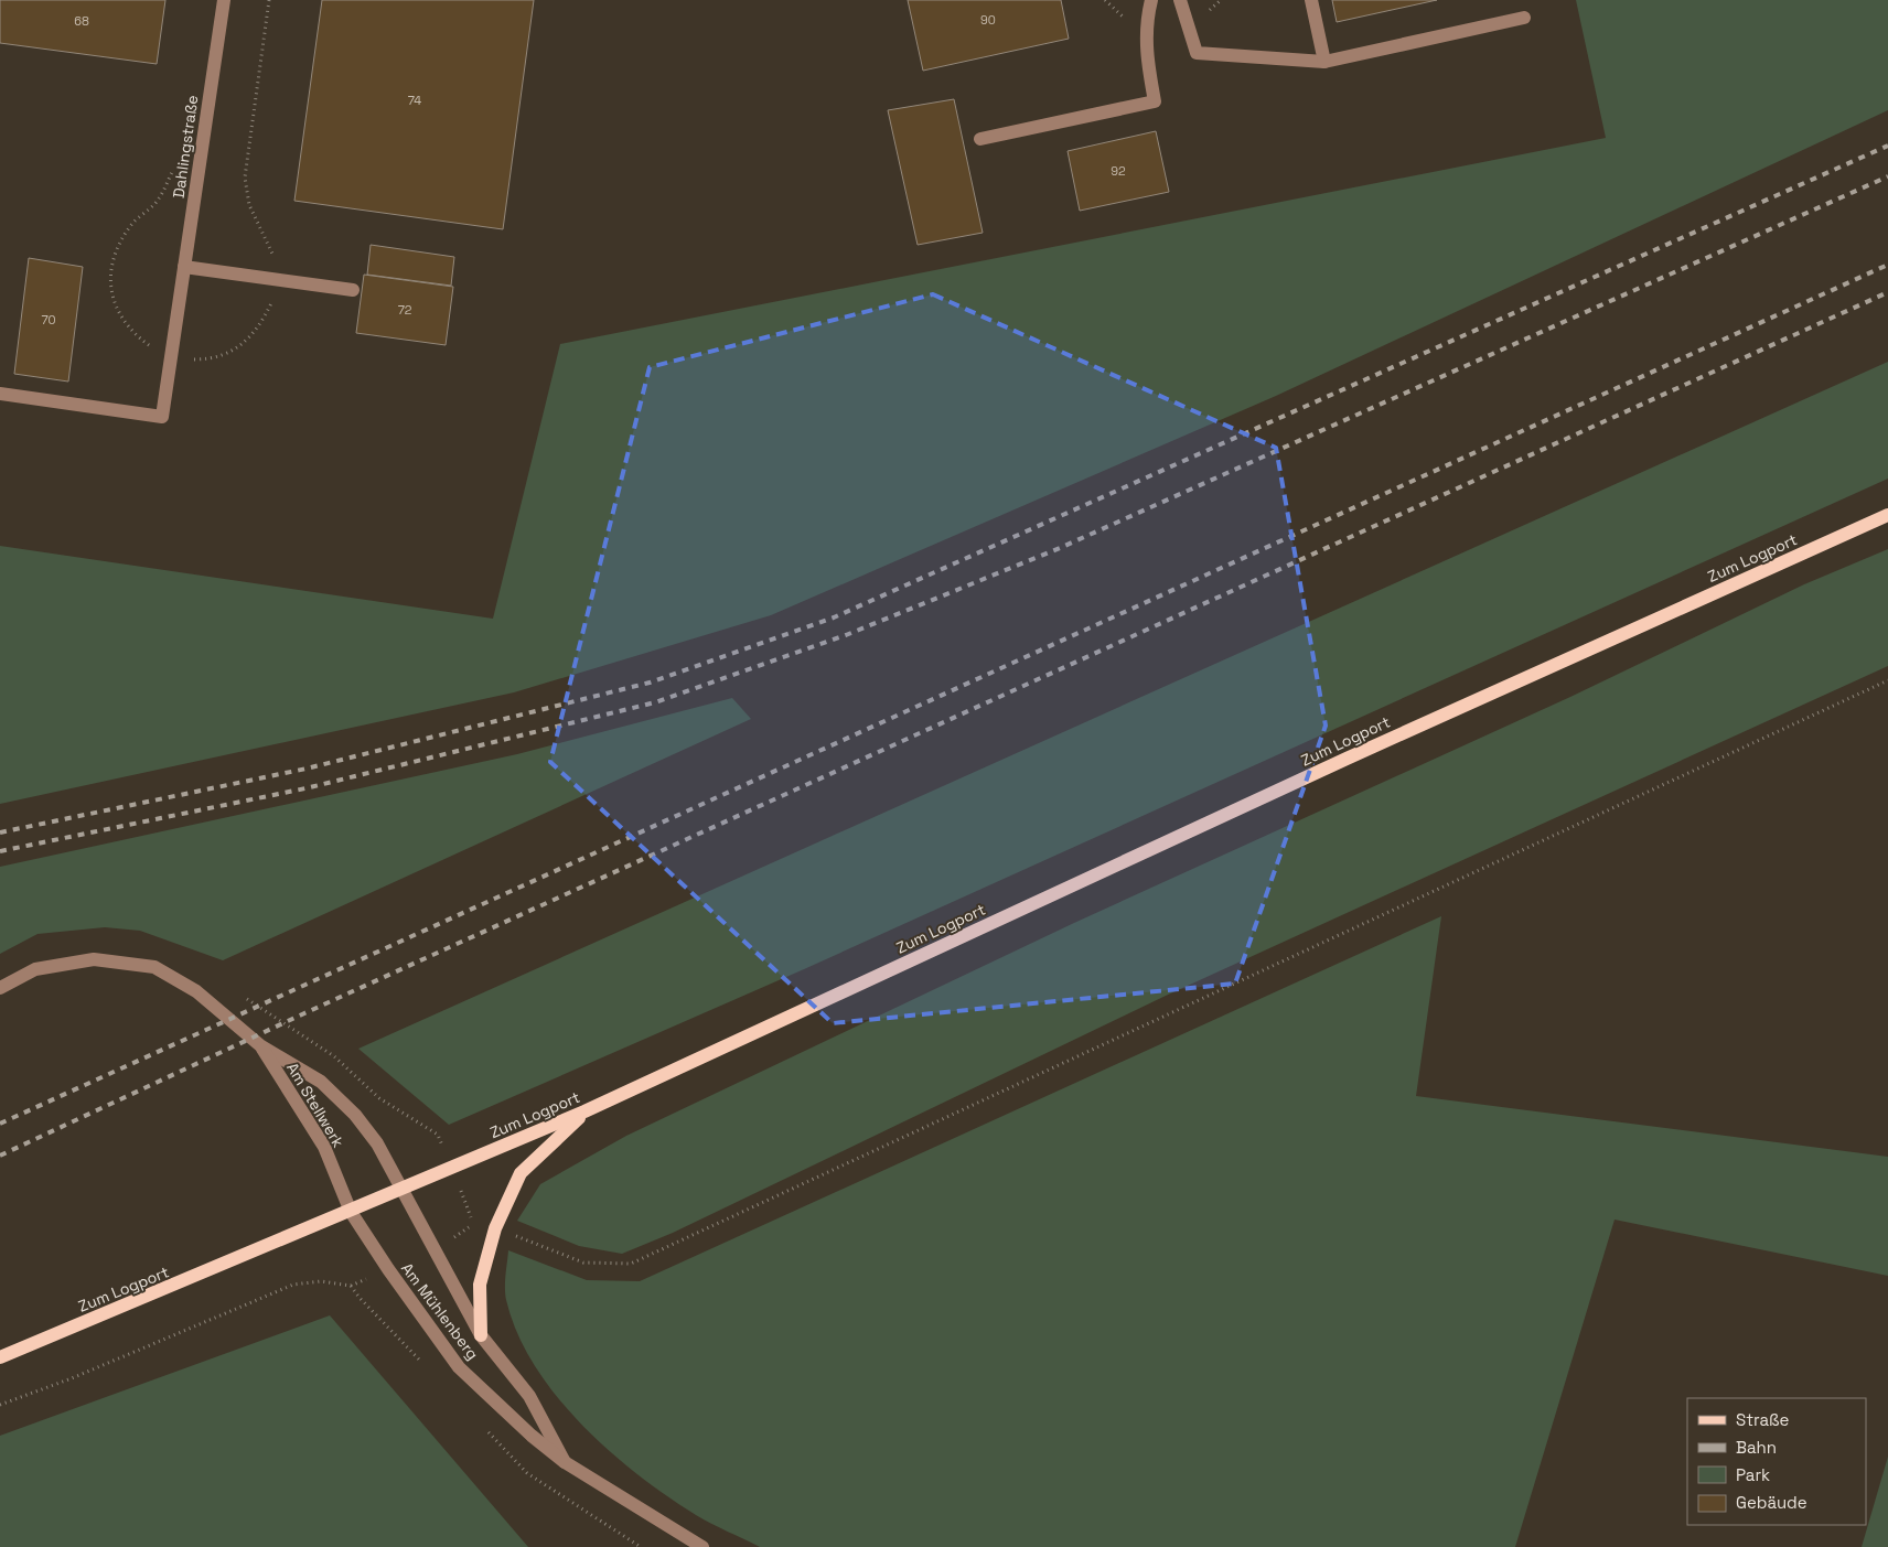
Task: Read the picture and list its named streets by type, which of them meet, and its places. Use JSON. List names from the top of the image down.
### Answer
{
  "streets": {
    "main road": ["Zum Logport"],
    "street": ["Dahlingstraße", "Am Stellwerk", "Am Mühlenberg"]
  },
  "crossings": [
    ["Zum Logport", "Am Stellwerk"],
    ["Zum Logport", "Am Mühlenberg"],
    ["Am Stellwerk", "Am Mühlenberg"]
  ],
  "house_numbers": [
    "90",
    "68",
    "74",
    "92",
    "72",
    "70"
  ],
  "legend": [
    "Straße",
    "Bahn",
    "Park",
    "Gebäude"
  ]
}
